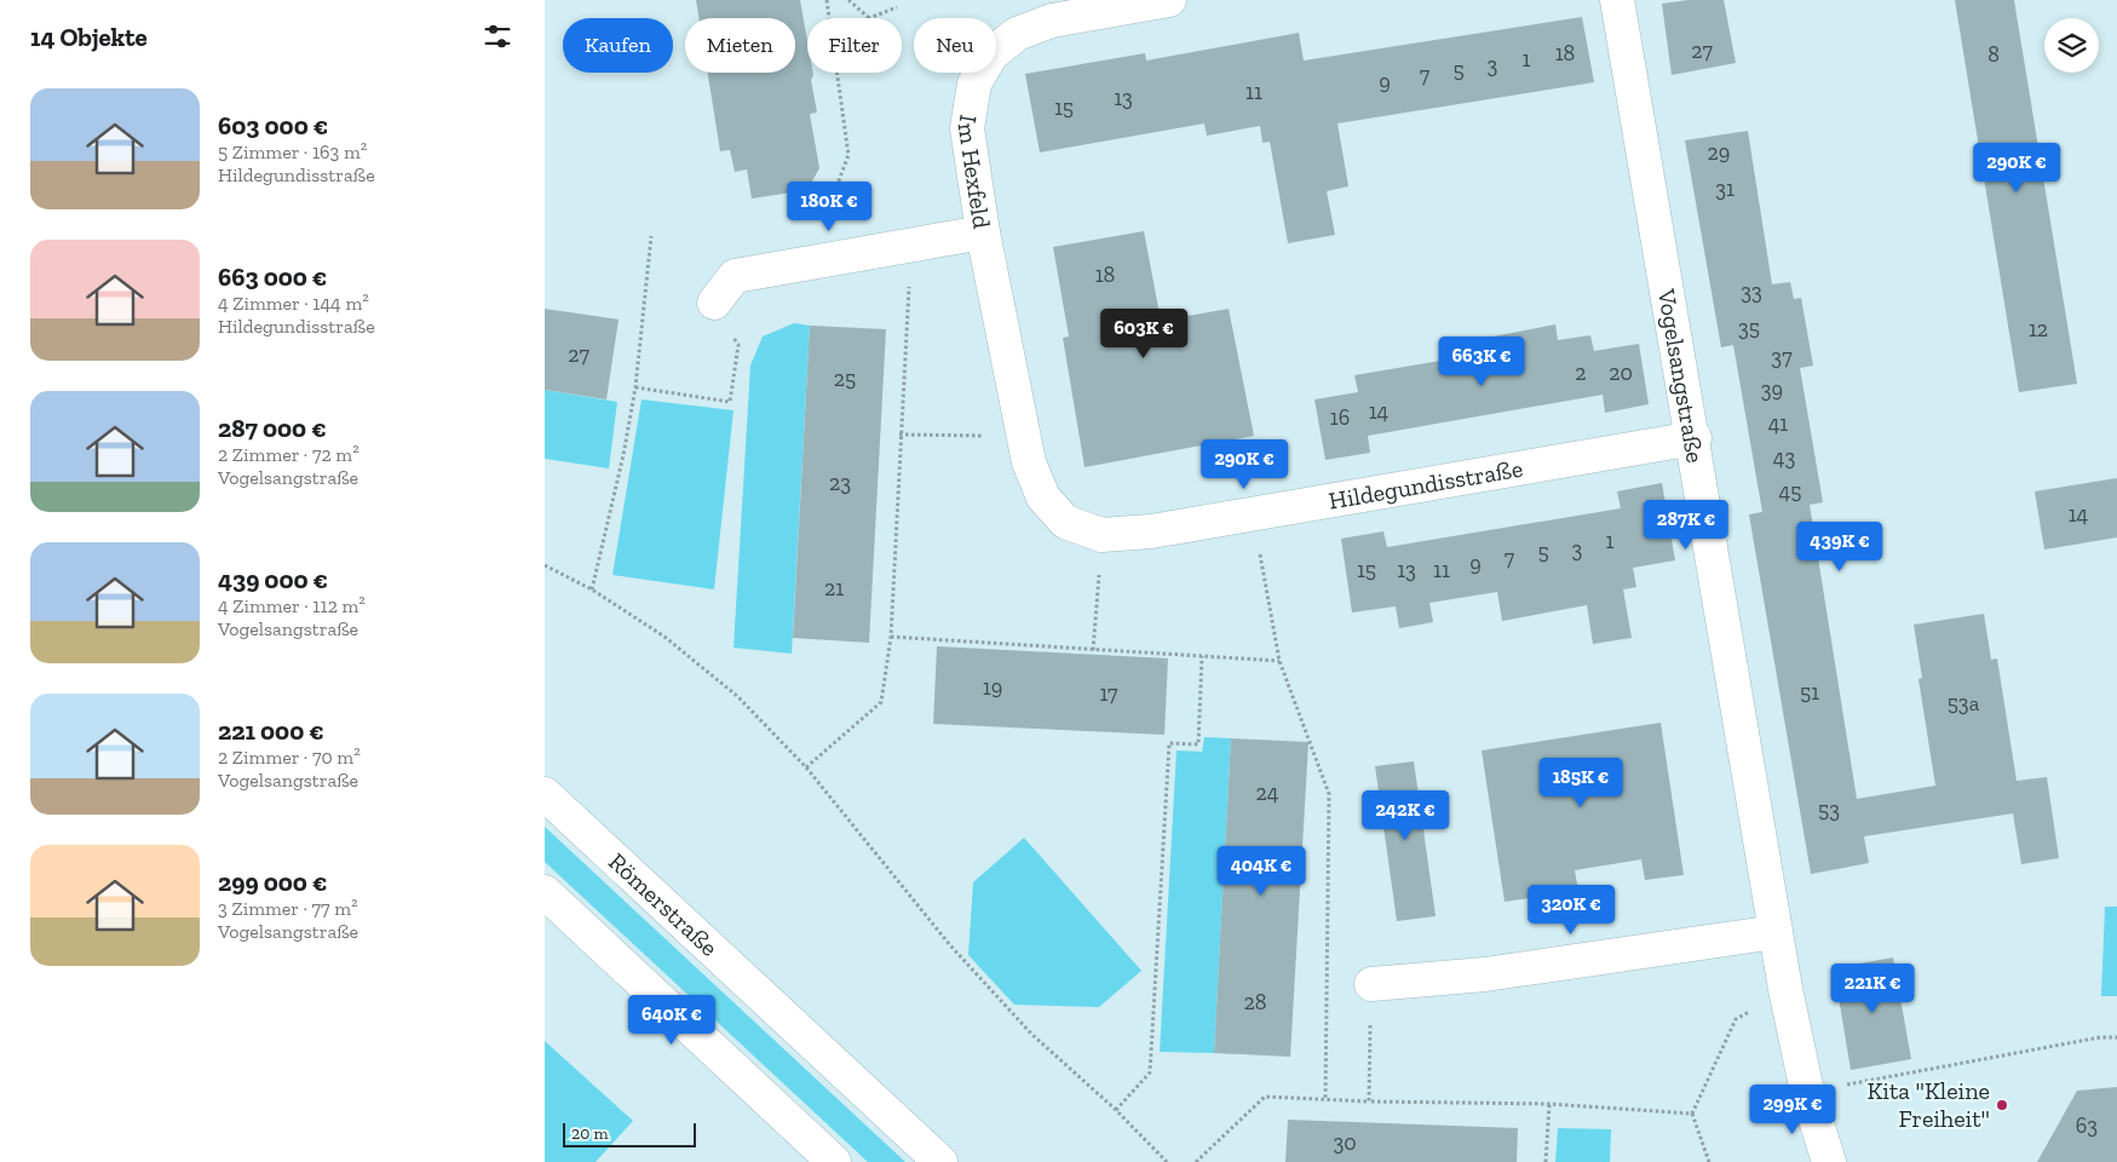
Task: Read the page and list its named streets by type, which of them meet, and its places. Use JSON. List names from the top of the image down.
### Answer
{
  "streets": {
    "street": [
      "Im Hexfeld",
      "Vogelsangstraße",
      "Hildegundisstraße",
      "Römerstraße"
    ]
  },
  "crossings": [
    ["Im Hexfeld", "Hildegundisstraße"],
    ["Vogelsangstraße", "Hildegundisstraße"]
  ],
  "places": ["Kita \"Kleine Freiheit\""],
  "house_numbers": [
    "27",
    "18",
    "8",
    "1",
    "3",
    "5",
    "7",
    "9",
    "11",
    "13",
    "15",
    "29",
    "31",
    "18",
    "33",
    "35",
    "12",
    "27",
    "37",
    "2",
    "20",
    "25",
    "39",
    "14",
    "16",
    "41",
    "43",
    "23",
    "45",
    "14",
    "1",
    "3",
    "5",
    "7",
    "9",
    "15",
    "13",
    "11",
    "21",
    "19",
    "51",
    "17",
    "53a",
    "24",
    "53",
    "28",
    "63",
    "30"
  ],
  "scale_bar": "20 m",
  "page": {
    "heading": "14 Objekte",
    "chip": [
      "Kaufen",
      "Mieten",
      "Filter",
      "Neu"
    ],
    "list": [
      {
        "name": "603 000 €",
        "note": "5 Zimmer · 163 m² · Hildegundisstraße"
      },
      {
        "name": "663 000 €",
        "note": "4 Zimmer · 144 m² · Hildegundisstraße"
      },
      {
        "name": "287 000 €",
        "note": "2 Zimmer · 72 m² · Vogelsangstraße"
      },
      {
        "name": "439 000 €",
        "note": "4 Zimmer · 112 m² · Vogelsangstraße"
      },
      {
        "name": "221 000 €",
        "note": "2 Zimmer · 70 m² · Vogelsangstraße"
      },
      {
        "name": "299 000 €",
        "note": "3 Zimmer · 77 m² · Vogelsangstraße"
      }
    ],
    "price": [
      "290K €",
      "180K €",
      "603K €",
      "663K €",
      "290K €",
      "287K €",
      "439K €",
      "185K €",
      "242K €",
      "404K €",
      "320K €",
      "221K €",
      "640K €",
      "299K €"
    ],
    "scale": "20 m"
  }
}
